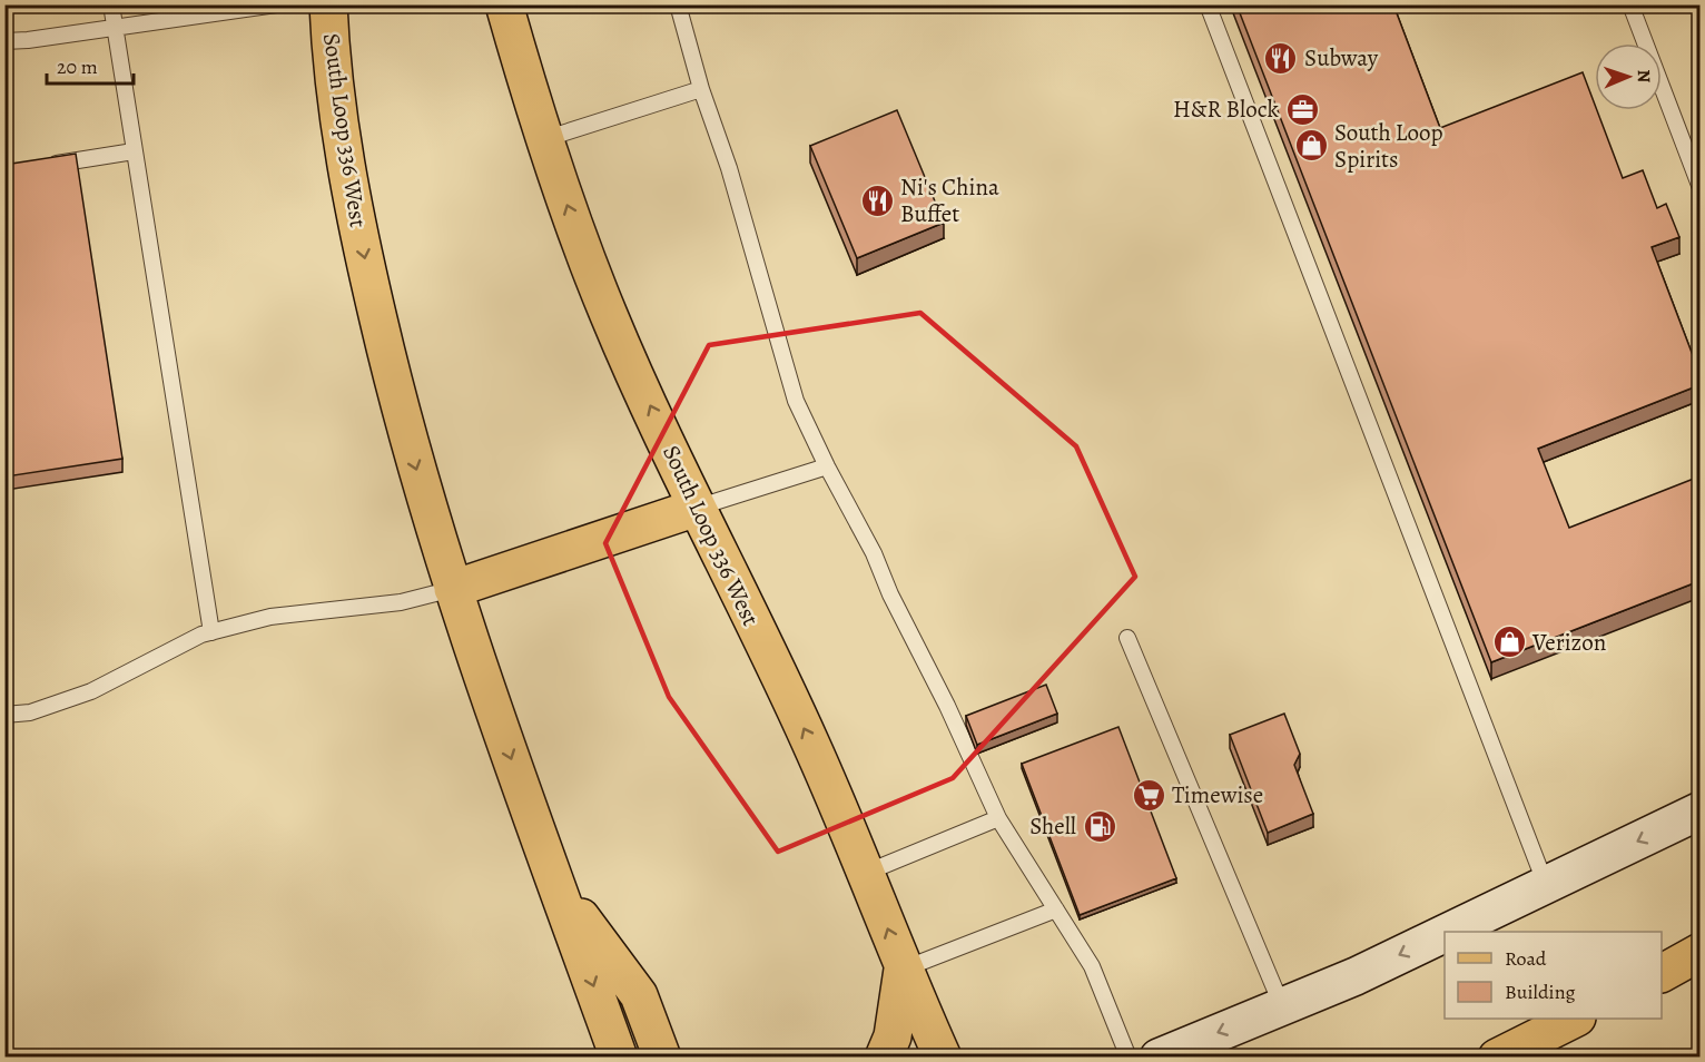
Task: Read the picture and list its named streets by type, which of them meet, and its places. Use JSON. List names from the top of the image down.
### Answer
{
  "streets": {
    "main road": ["South Loop 336 West"]
  },
  "places": {
    "restaurant": ["Subway", "Ni's China Buffet"],
    "office": ["H&R Block"],
    "shop": ["South Loop Spirits", "Verizon"],
    "supermarket": ["Timewise"],
    "fuel station": ["Shell"]
  },
  "legend": ["Road", "Building"],
  "scale_bar": "20 m",
  "north": "right"
}
